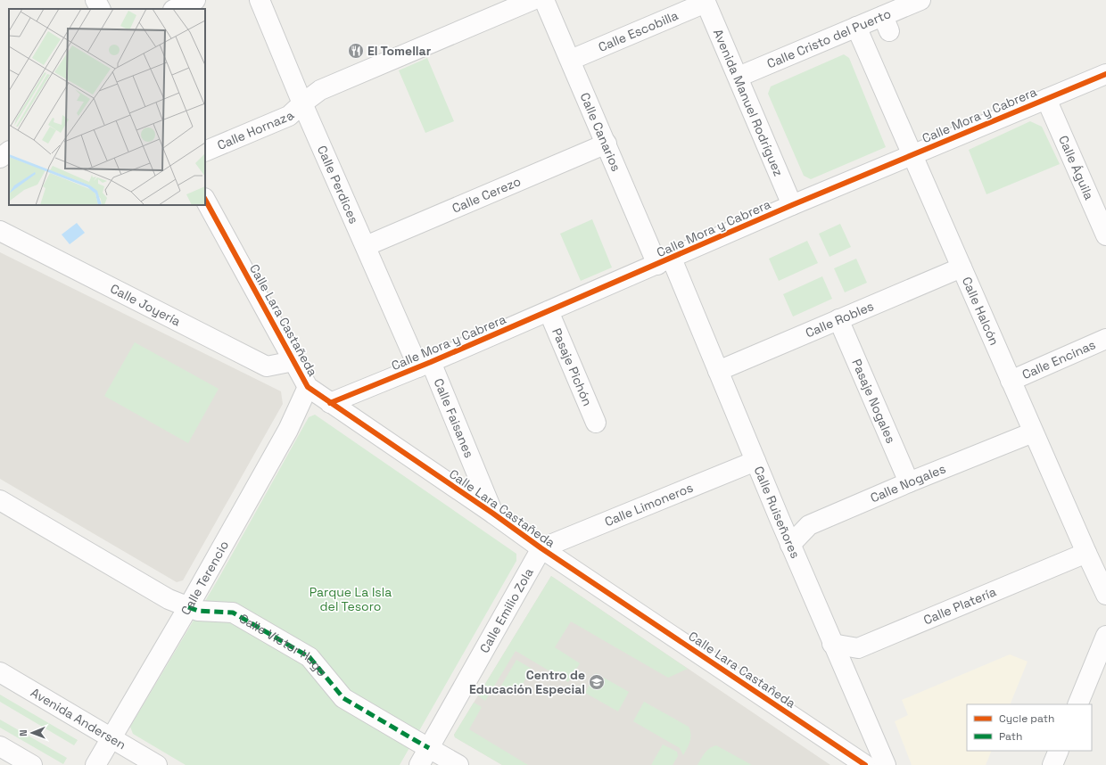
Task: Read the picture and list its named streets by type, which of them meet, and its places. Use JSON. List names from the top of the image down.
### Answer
{
  "streets": {
    "street": [
      "Calle Escobilla",
      "Calle Cristo del Puerto",
      "Avenida Manuel Rodríguez",
      "Calle Mora y Cabrera",
      "Calle Hornaza",
      "Calle Canarios",
      "Calle Águila",
      "Calle Perdices",
      "Calle Cerezo",
      "Calle Joyería",
      "Calle Halcón",
      "Calle Robles",
      "Calle Lara Castañeda",
      "Calle Encinas",
      "Pasaje Pichón",
      "Pasaje Nogales",
      "Calle Faisanes",
      "Calle Nogales",
      "Calle Limoneros",
      "Calle Ruiseñores",
      "Calle Terencio",
      "Calle Platería",
      "Calle Emilio Zola",
      "Calle Víctor Hugo",
      "Avenida Andersen"
    ]
  },
  "crossings": [
    ["Calle Escobilla", "Avenida Manuel Rodríguez"],
    ["Calle Escobilla", "Calle Canarios"],
    ["Calle Cristo del Puerto", "Avenida Manuel Rodríguez"],
    ["Calle Cristo del Puerto", "Calle Halcón"],
    ["Avenida Manuel Rodríguez", "Calle Mora y Cabrera"],
    ["Calle Mora y Cabrera", "Calle Canarios"],
    ["Calle Mora y Cabrera", "Calle Águila"],
    ["Calle Mora y Cabrera", "Calle Perdices"],
    ["Calle Mora y Cabrera", "Calle Halcón"],
    ["Calle Mora y Cabrera", "Calle Lara Castañeda"],
    ["Calle Mora y Cabrera", "Pasaje Pichón"],
    ["Calle Mora y Cabrera", "Calle Faisanes"],
    ["Calle Mora y Cabrera", "Calle Ruiseñores"],
    ["Calle Hornaza", "Calle Perdices"],
    ["Calle Canarios", "Calle Cerezo"],
    ["Calle Canarios", "Calle Ruiseñores"],
    ["Calle Perdices", "Calle Cerezo"],
    ["Calle Perdices", "Calle Faisanes"],
    ["Calle Joyería", "Calle Lara Castañeda"],
    ["Calle Halcón", "Calle Robles"],
    ["Calle Halcón", "Calle Encinas"],
    ["Calle Halcón", "Calle Nogales"],
    ["Calle Halcón", "Calle Platería"],
    ["Calle Robles", "Pasaje Nogales"],
    ["Calle Robles", "Calle Ruiseñores"],
    ["Calle Lara Castañeda", "Calle Faisanes"],
    ["Calle Lara Castañeda", "Calle Limoneros"],
    ["Calle Lara Castañeda", "Calle Terencio"],
    ["Calle Lara Castañeda", "Calle Emilio Zola"],
    ["Pasaje Nogales", "Calle Nogales"],
    ["Calle Nogales", "Calle Ruiseñores"],
    ["Calle Limoneros", "Calle Ruiseñores"],
    ["Calle Limoneros", "Calle Emilio Zola"],
    ["Calle Ruiseñores", "Calle Platería"],
    ["Calle Terencio", "Calle Víctor Hugo"],
    ["Calle Terencio", "Avenida Andersen"],
    ["Calle Emilio Zola", "Calle Víctor Hugo"]
  ],
  "parks": ["Parque La Isla del Tesoro"],
  "places": {
    "restaurant": ["El Tomellar"],
    "school or university": ["Centro de Educación Especial"]
  },
  "legend": ["Cycle path", "Path"],
  "north": "left"
}
